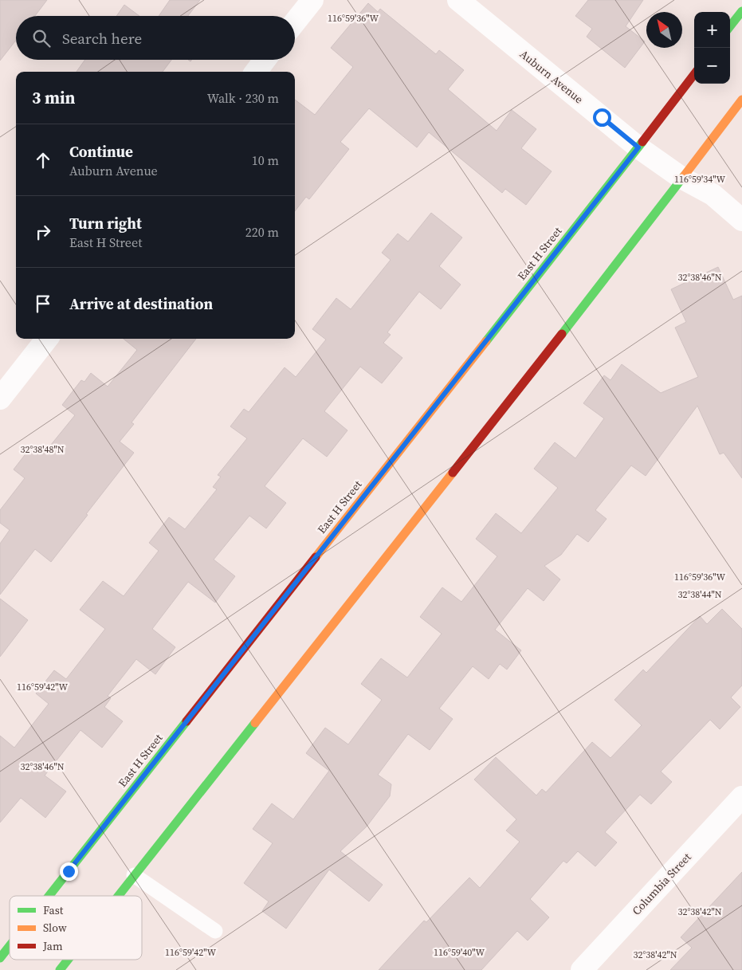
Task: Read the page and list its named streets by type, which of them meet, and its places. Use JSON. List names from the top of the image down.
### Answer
{
  "streets": {
    "main road": ["East H Street"],
    "street": ["Auburn Avenue", "Columbia Street"]
  },
  "crossings": [
    ["Auburn Avenue", "East H Street"]
  ],
  "legend": ["Fast", "Slow", "Jam"],
  "north": "top left",
  "page": {
    "map_buttons": ["+", "−"],
    "search": "Search here",
    "heading": ["3 min", "Walk · 230 m"],
    "list": [
      ["Continue", "Auburn Avenue", "10 m"],
      ["Turn right", "East H Street", "220 m"],
      "Arrive at destination"
    ]
  },
  "coordinates": [
    "116°59'36\"W",
    "116°59'34\"W",
    "32°38'46\"N",
    "32°38'48\"N",
    "32°38'44\"N",
    "116°59'42\"W",
    "32°38'42\"N",
    "116°59'40\"W"
  ]
}
